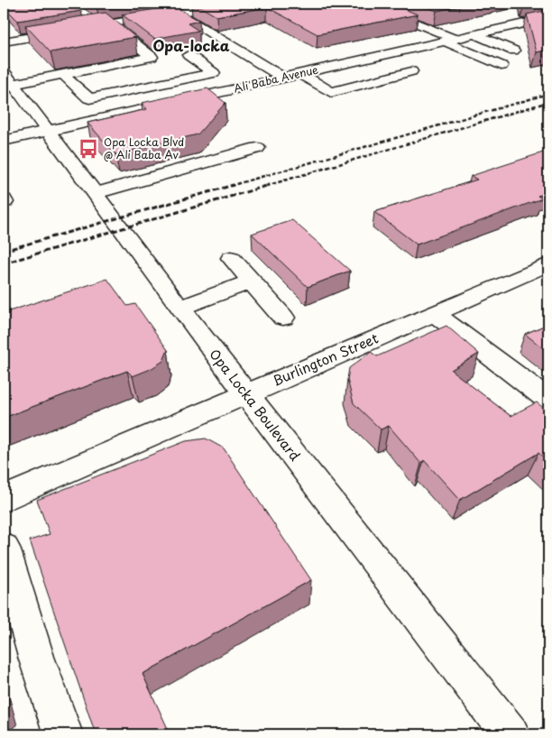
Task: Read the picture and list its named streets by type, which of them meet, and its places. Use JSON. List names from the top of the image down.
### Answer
{
  "streets": {
    "street": ["Ali Baba Avenue", "Burlington Street", "Opa Locka Boulevard"]
  },
  "crossings": [
    ["Ali Baba Avenue", "Opa Locka Boulevard"],
    ["Burlington Street", "Opa Locka Boulevard"]
  ],
  "districts": ["Opa-locka"],
  "places": {
    "bus stop": ["Opa Locka Blvd @ Ali Baba Av"]
  }
}
